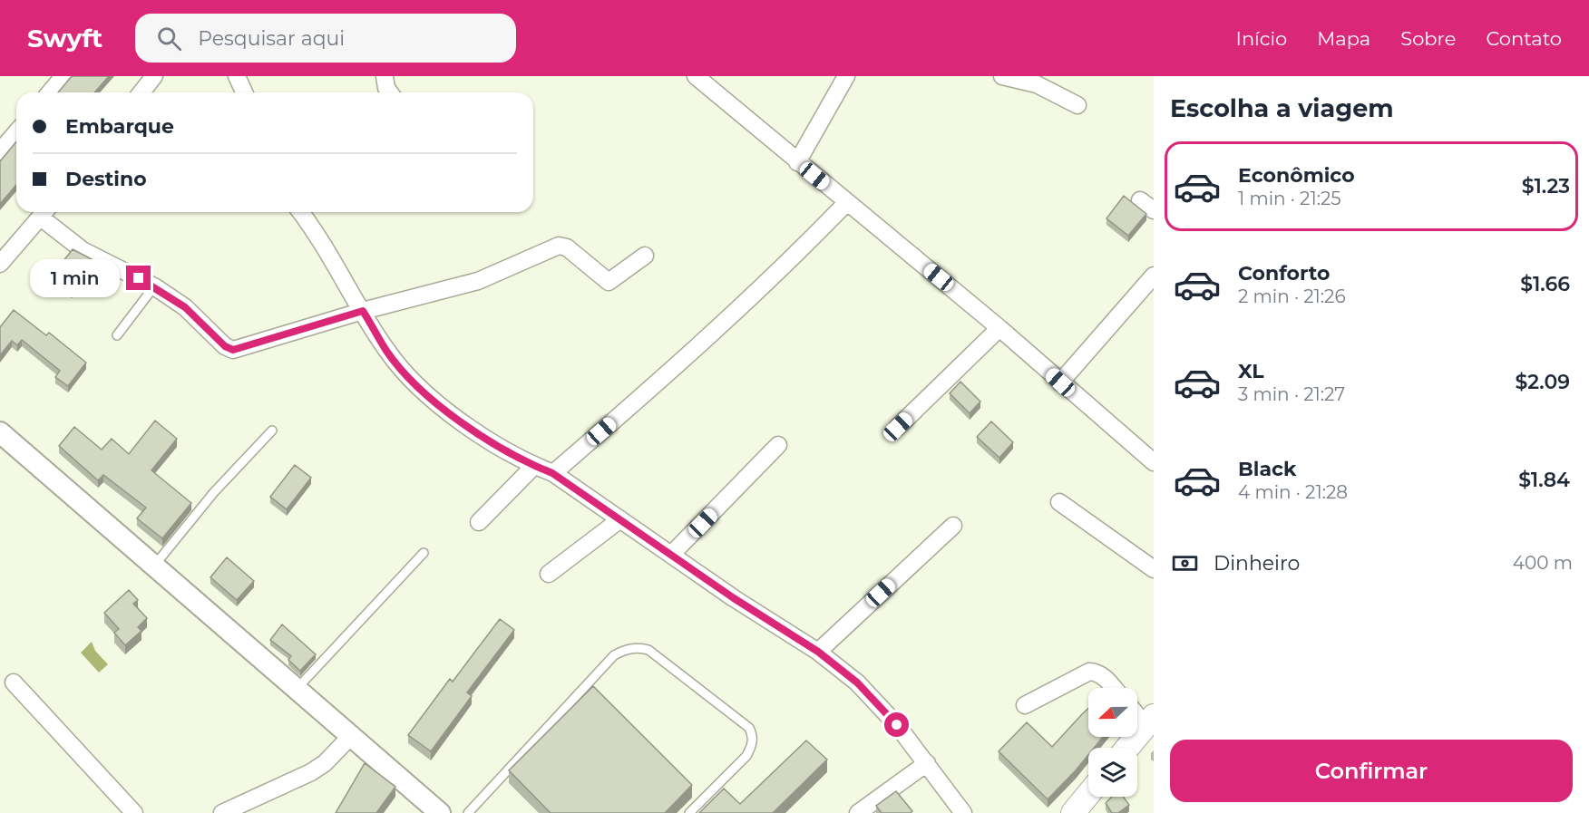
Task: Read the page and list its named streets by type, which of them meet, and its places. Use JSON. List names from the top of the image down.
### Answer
{
  "north": "left",
  "page": {
    "header": "Swyft",
    "search": "Pesquisar aqui",
    "nav": [
      "Início",
      "Mapa",
      "Sobre",
      "Contato"
    ],
    "heading": "Escolha a viagem",
    "banner": ["Embarque", "Destino"],
    "list": [
      {
        "name": "Econômico",
        "note": "1 min · 21:25",
        "value": "$1.23"
      },
      {
        "name": "Conforto",
        "note": "2 min · 21:26",
        "value": "$1.66"
      },
      {
        "name": "XL",
        "note": "3 min · 21:27",
        "value": "$2.09"
      },
      {
        "name": "Black",
        "note": "4 min · 21:28",
        "value": "$1.84"
      }
    ],
    "bubble": "1 min",
    "pay": ["Dinheiro", "400 m"],
    "buttons": "Confirmar"
  }
}
